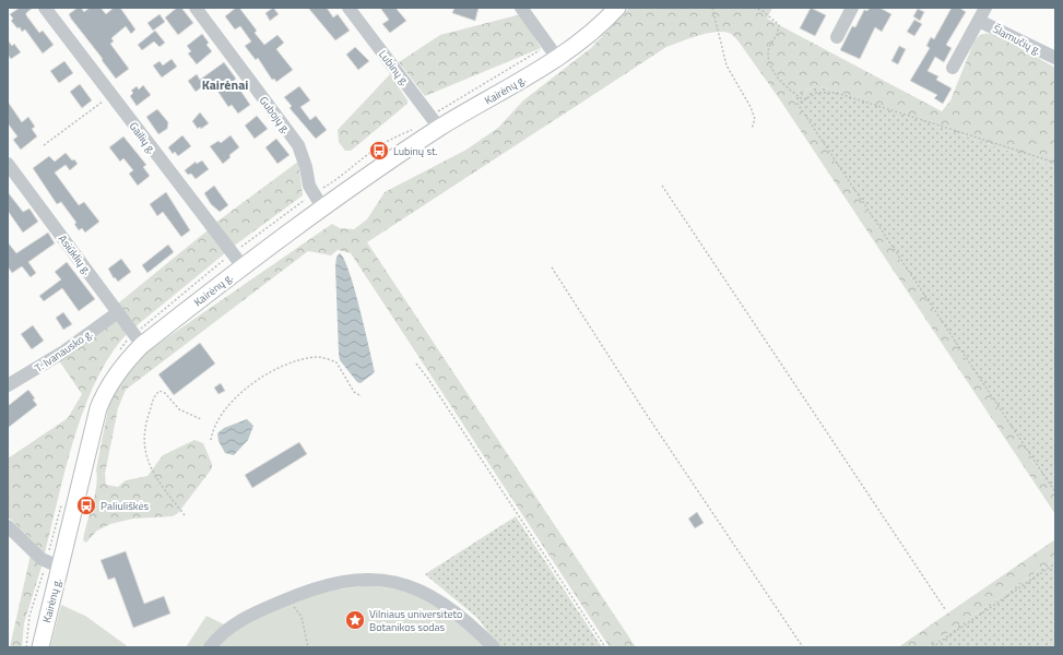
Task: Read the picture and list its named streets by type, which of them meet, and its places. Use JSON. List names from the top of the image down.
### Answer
{
  "streets": {
    "main road": ["Kairėnų g."],
    "street": [
      "Šlamučių g.",
      "Lubinų g.",
      "Gubojų g.",
      "Gailių g.",
      "Asiūklių g.",
      "T. Ivanausko g."
    ]
  },
  "crossings": [
    ["Lubinų g.", "Kairėnų g."],
    ["Kairėnų g.", "Gubojų g."],
    ["Kairėnų g.", "Gailių g."],
    ["Kairėnų g.", "Asiūklių g."],
    ["Asiūklių g.", "T. Ivanausko g."]
  ],
  "districts": ["Kairėnai"],
  "places": {
    "bus stop": ["Lubinų st.", "Paliuliškės"],
    "place": ["Vilniaus universiteto Botanikos sodas"]
  }
}
